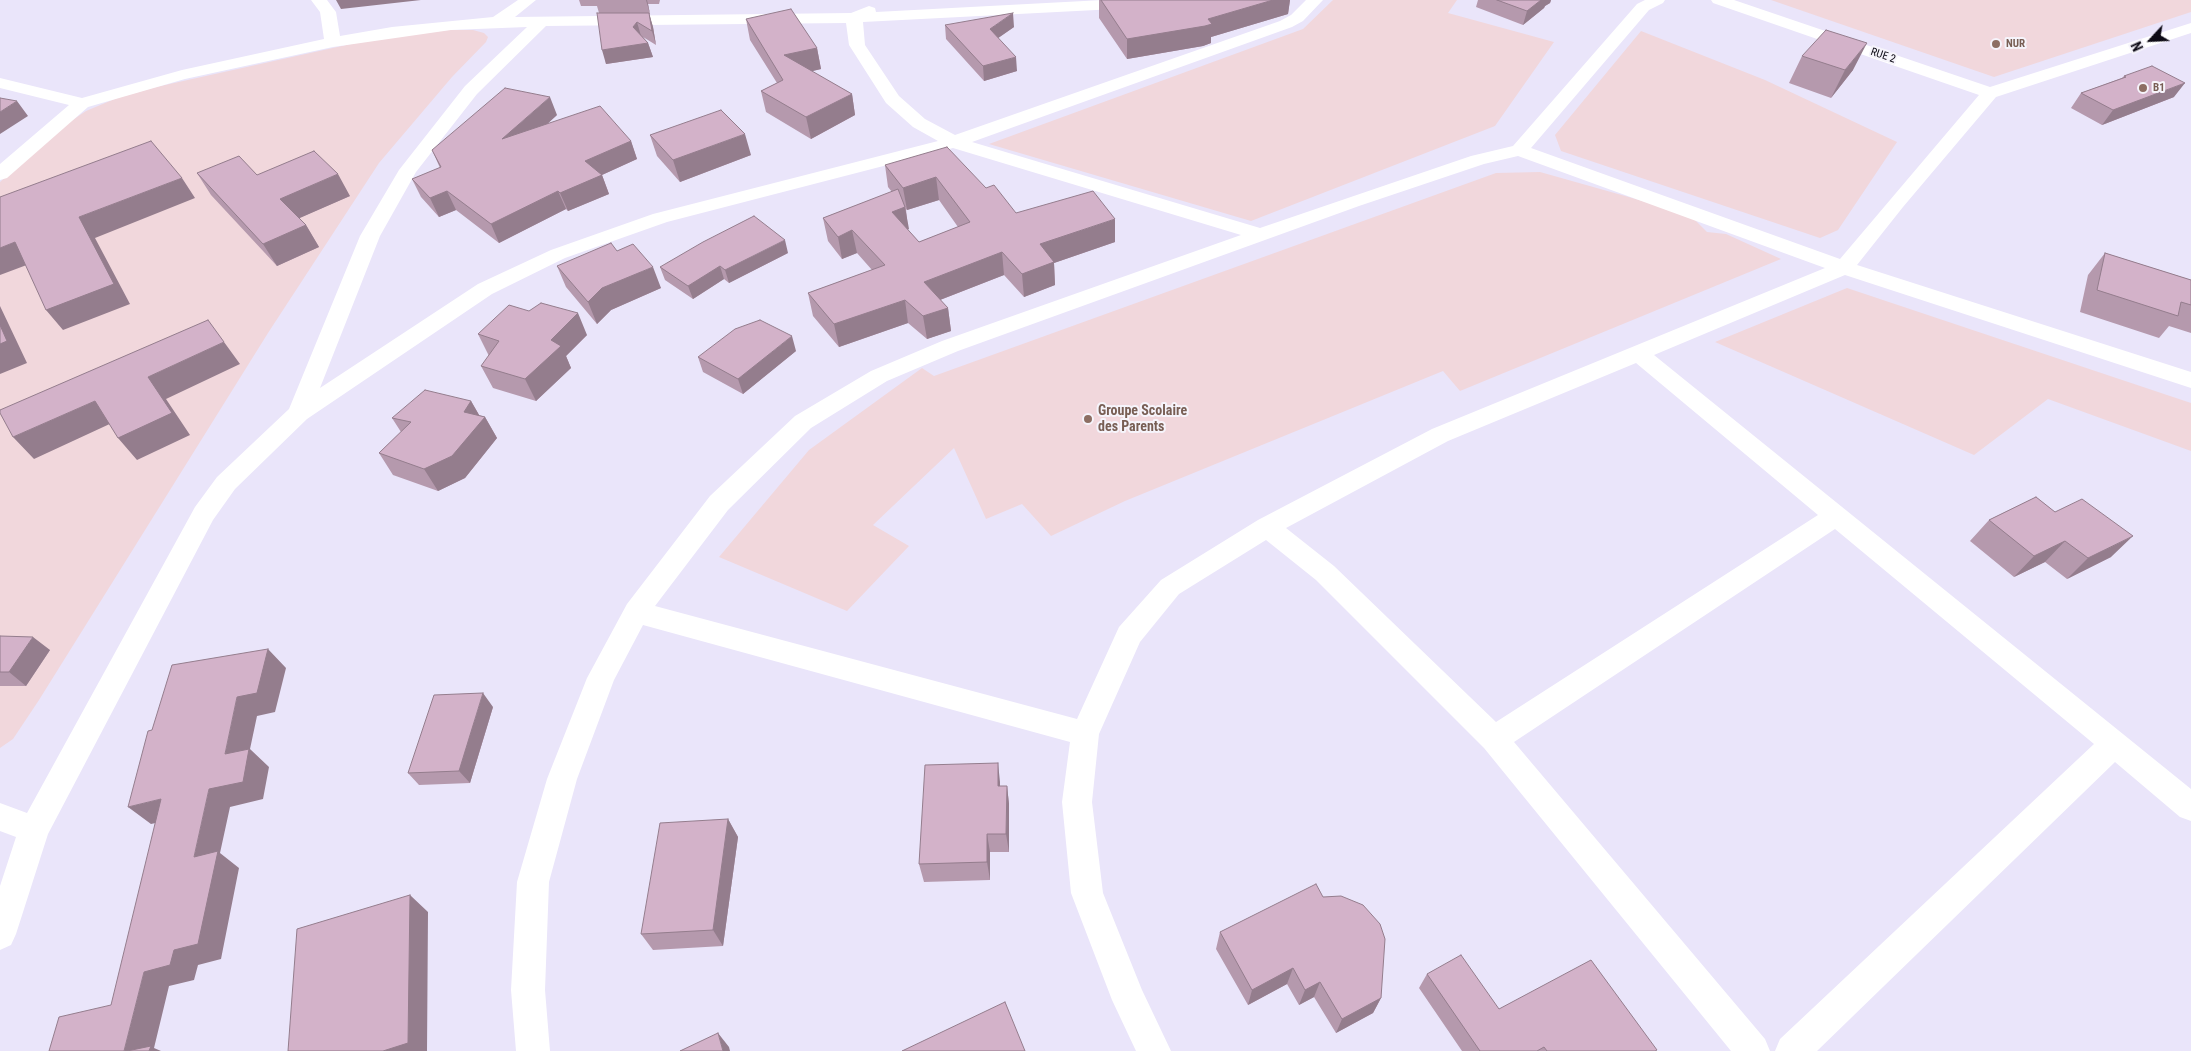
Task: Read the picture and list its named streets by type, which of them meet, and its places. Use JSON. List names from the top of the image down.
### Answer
{
  "streets": {
    "street": ["RUE 2"]
  },
  "places": ["NUR", "B1", "Groupe Scolaire des Parents"],
  "north": "bottom left"
}
